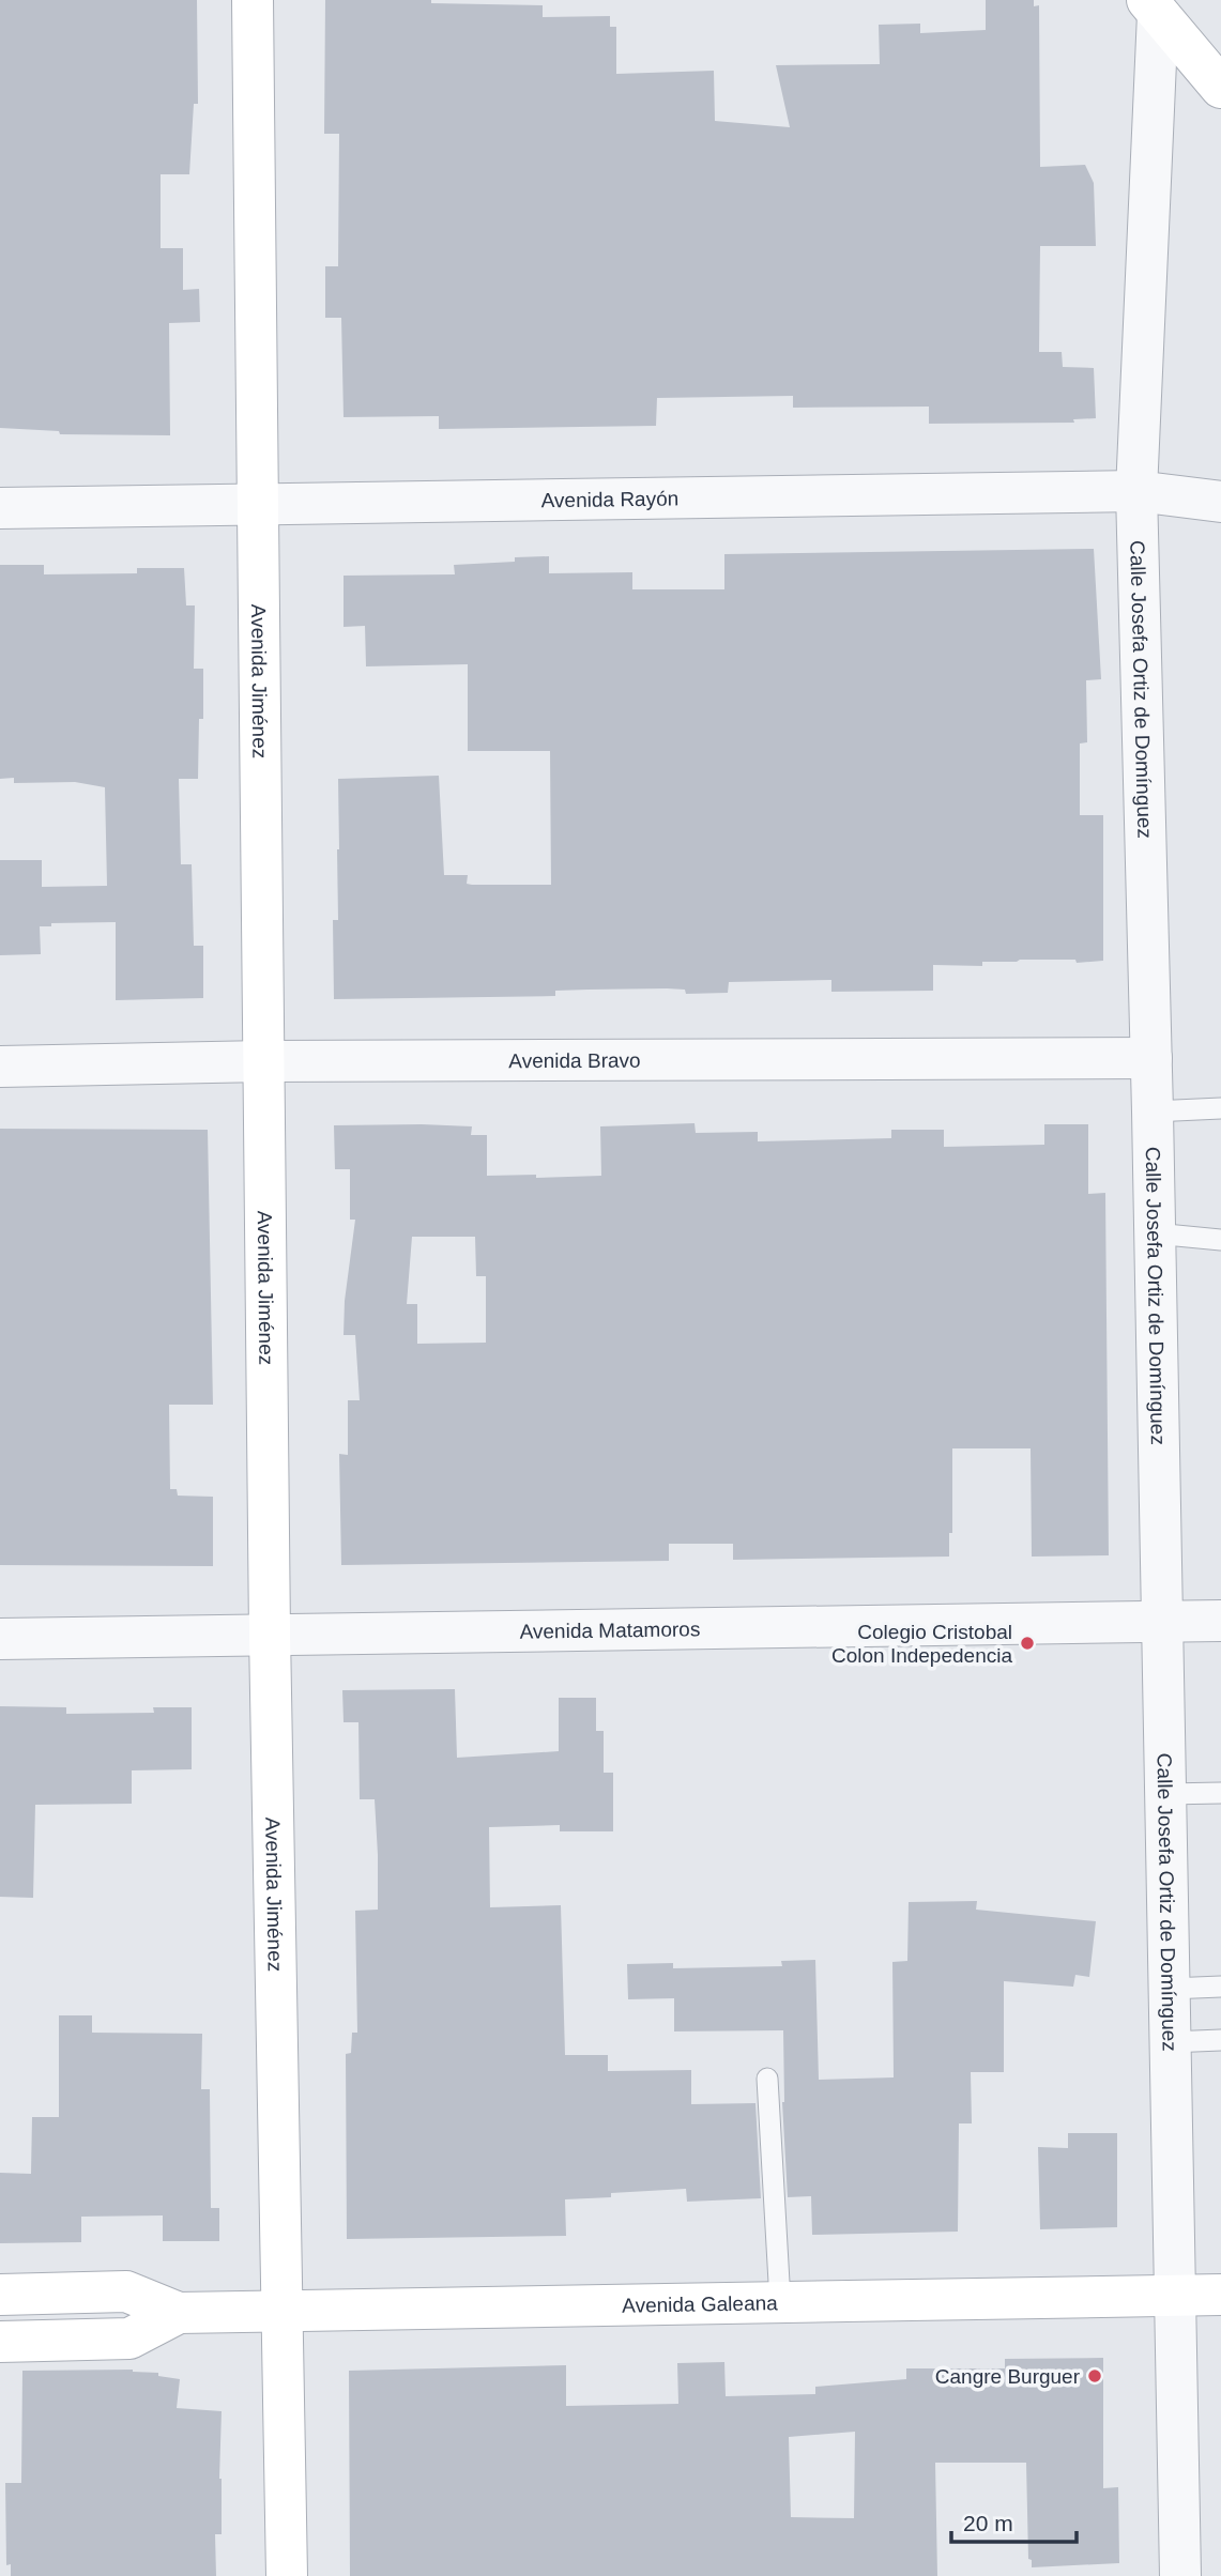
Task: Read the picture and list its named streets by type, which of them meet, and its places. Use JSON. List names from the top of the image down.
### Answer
{
  "streets": {
    "street": [
      "Avenida Rayón",
      "Avenida Jiménez",
      "Calle Josefa Ortiz de Domínguez",
      "Avenida Bravo",
      "Avenida Matamoros",
      "Avenida Galeana"
    ]
  },
  "crossings": [
    ["Avenida Rayón", "Avenida Jiménez"],
    ["Avenida Rayón", "Calle Josefa Ortiz de Domínguez"],
    ["Avenida Jiménez", "Avenida Bravo"],
    ["Avenida Jiménez", "Avenida Matamoros"],
    ["Avenida Jiménez", "Avenida Galeana"],
    ["Calle Josefa Ortiz de Domínguez", "Avenida Bravo"],
    ["Calle Josefa Ortiz de Domínguez", "Avenida Matamoros"],
    ["Calle Josefa Ortiz de Domínguez", "Avenida Galeana"]
  ],
  "places": ["Colegio Cristobal Colon Indepedencia", "Cangre Burguer"],
  "scale_bar": "20 m"
}
